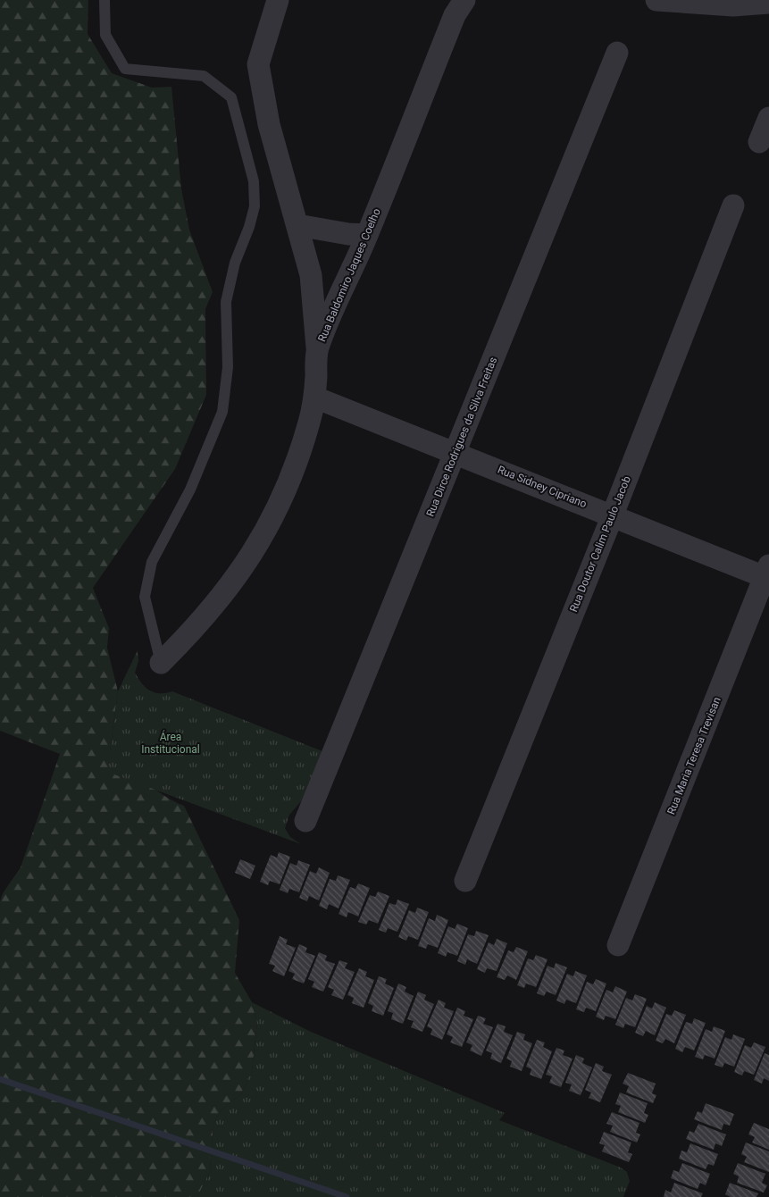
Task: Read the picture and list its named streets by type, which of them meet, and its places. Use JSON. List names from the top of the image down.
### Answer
{
  "streets": {
    "street": [
      "Rua Baldomiro Jaques Coelho",
      "Rua Dirce Rodrigues da Silva Freitas",
      "Rua Sidney Cipriano",
      "Rua Doutor Calim Paulo Jacob",
      "Rua Maria Teresa Trevisan"
    ]
  },
  "crossings": [
    ["Rua Baldomiro Jaques Coelho", "Rua Sidney Cipriano"],
    ["Rua Dirce Rodrigues da Silva Freitas", "Rua Sidney Cipriano"],
    ["Rua Sidney Cipriano", "Rua Doutor Calim Paulo Jacob"],
    ["Rua Sidney Cipriano", "Rua Maria Teresa Trevisan"]
  ],
  "parks": ["Área Institucional"]
}
